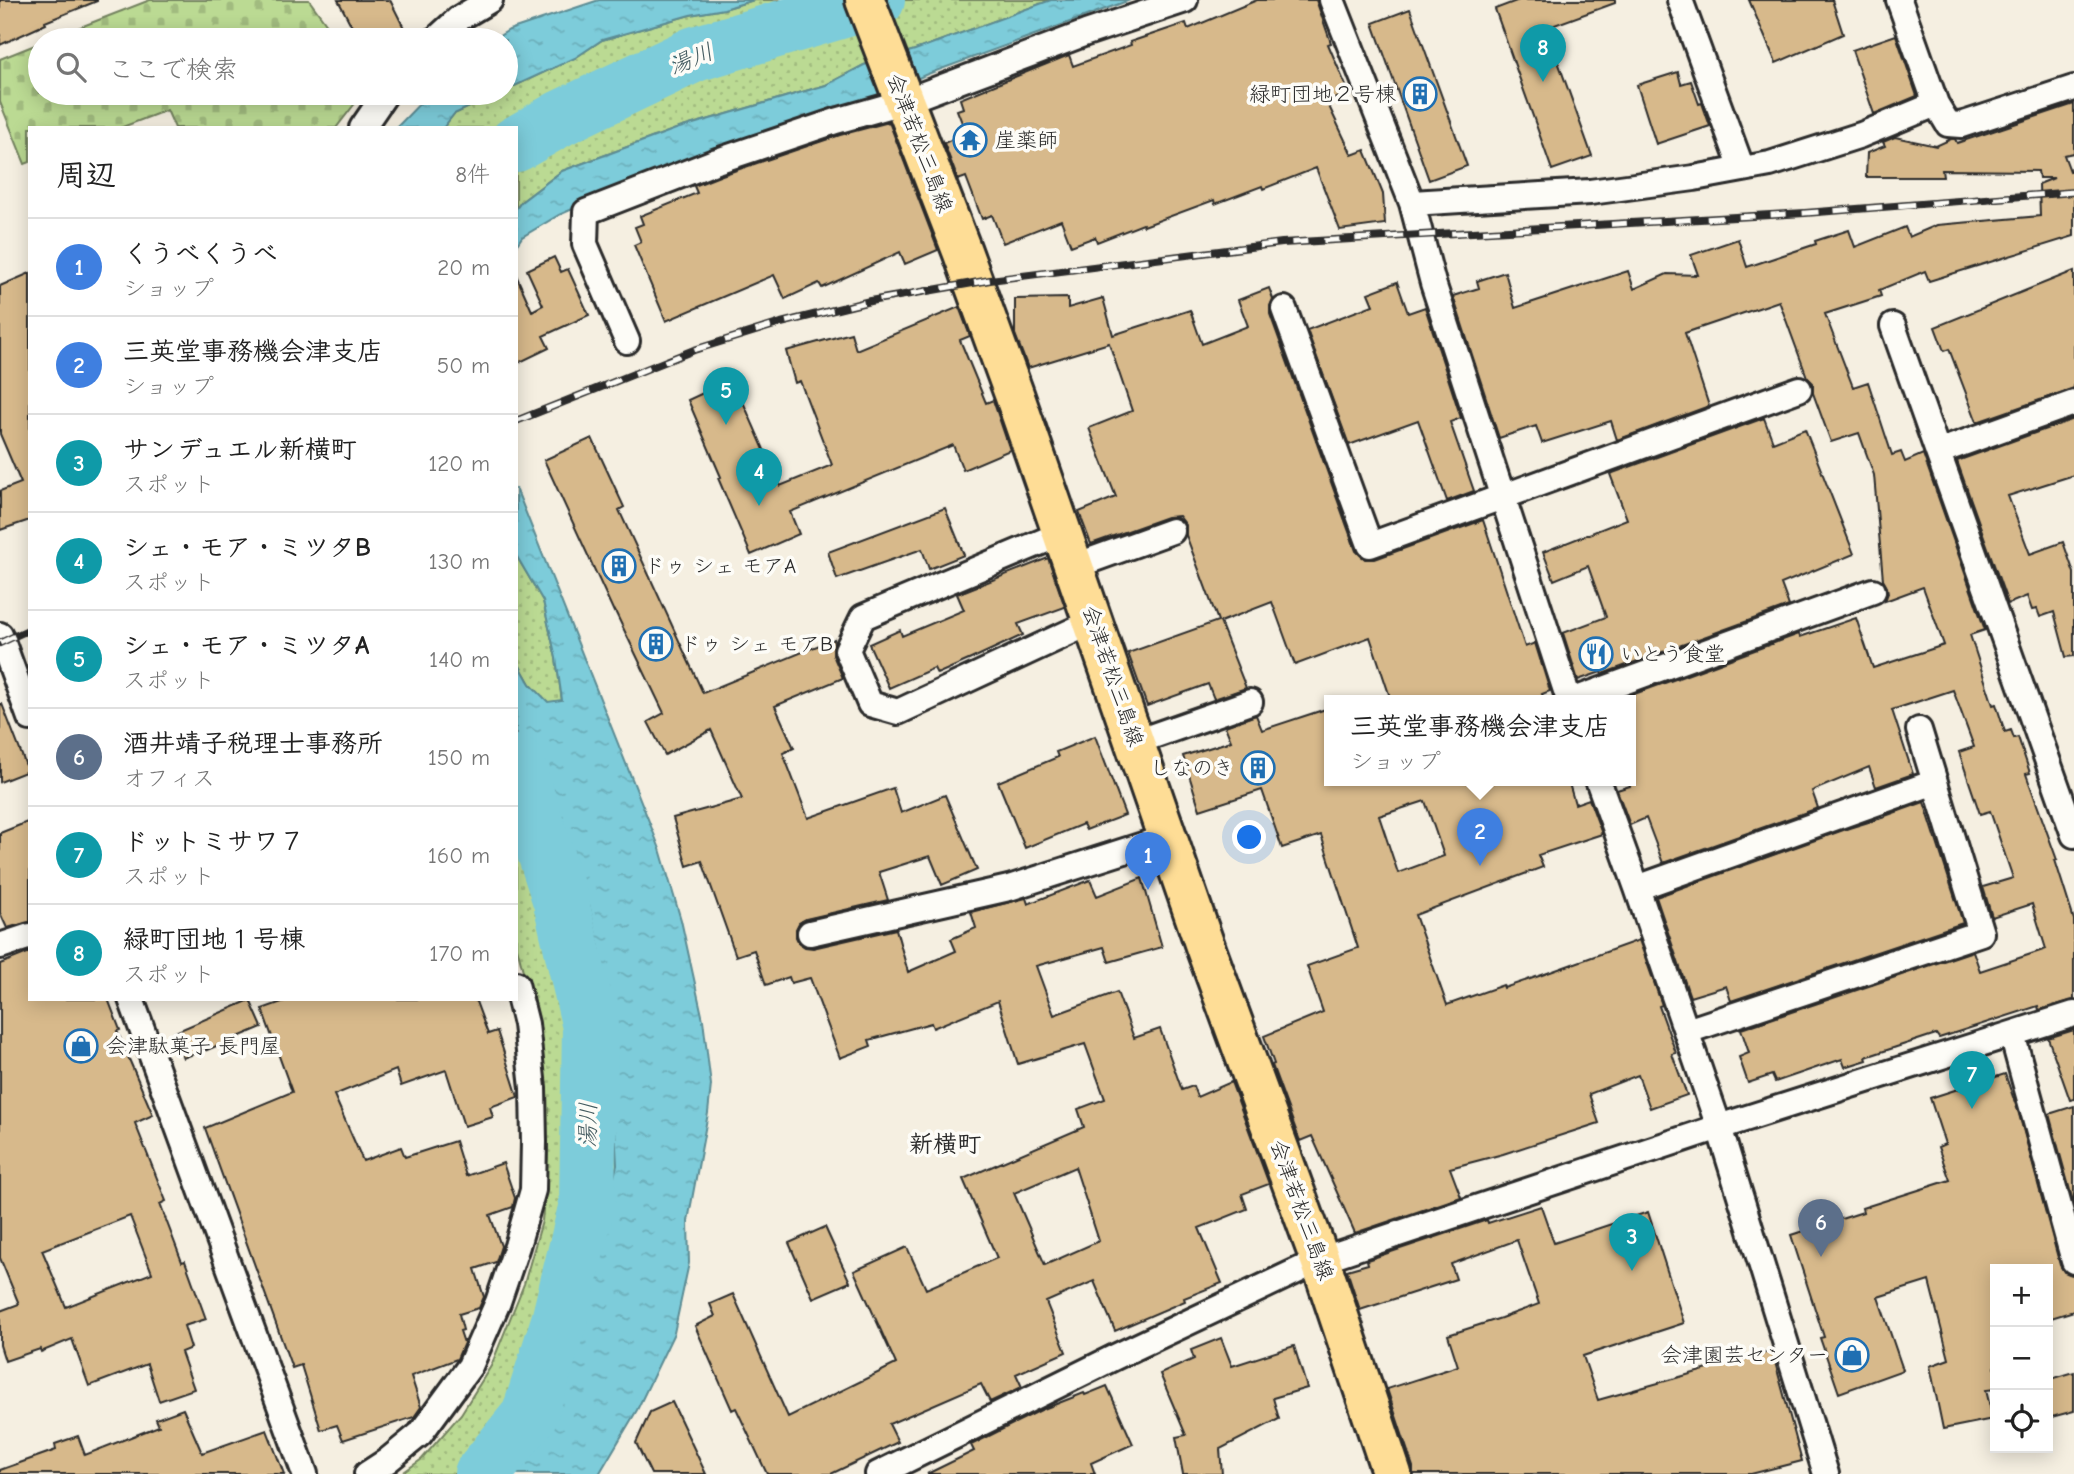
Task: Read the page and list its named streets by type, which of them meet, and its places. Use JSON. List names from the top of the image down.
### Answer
{
  "streets": {
    "main road": ["会津若松三島線"]
  },
  "districts": ["新横町"],
  "water": ["湯川"],
  "places": {
    "building": [
      "緑町団地２号棟",
      "ドゥ シェ モアA",
      "ドゥ シェ モアB",
      "しなのき"
    ],
    "temple": ["崖薬師"],
    "restaurant": ["いとう食堂"],
    "shop": ["会津駄菓子 長門屋", "会津園芸センター"]
  },
  "page": {
    "pins": [
      "8",
      "5",
      "4",
      "2",
      "1",
      "7",
      "6",
      "3"
    ],
    "search": "ここで検索",
    "heading": ["周辺", "8件"],
    "list": [
      {
        "mark": "1",
        "name": "くうべくうべ",
        "note": "ショップ",
        "value": "20 m"
      },
      {
        "mark": "2",
        "name": "三英堂事務機会津支店",
        "note": "ショップ",
        "value": "50 m"
      },
      {
        "mark": "3",
        "name": "サンデュエル新横町",
        "note": "スポット",
        "value": "120 m"
      },
      {
        "mark": "4",
        "name": "シェ・モア・ミツタB",
        "note": "スポット",
        "value": "130 m"
      },
      {
        "mark": "5",
        "name": "シェ・モア・ミツタA",
        "note": "スポット",
        "value": "140 m"
      },
      {
        "mark": "6",
        "name": "酒井靖子税理士事務所",
        "note": "オフィス",
        "value": "150 m"
      },
      {
        "mark": "7",
        "name": "ドットミサワ７",
        "note": "スポット",
        "value": "160 m"
      },
      {
        "mark": "8",
        "name": "緑町団地１号棟",
        "note": "スポット",
        "value": "170 m"
      }
    ],
    "popup": ["三英堂事務機会津支店", "ショップ"],
    "map_buttons": ["+", "−"]
  }
}
